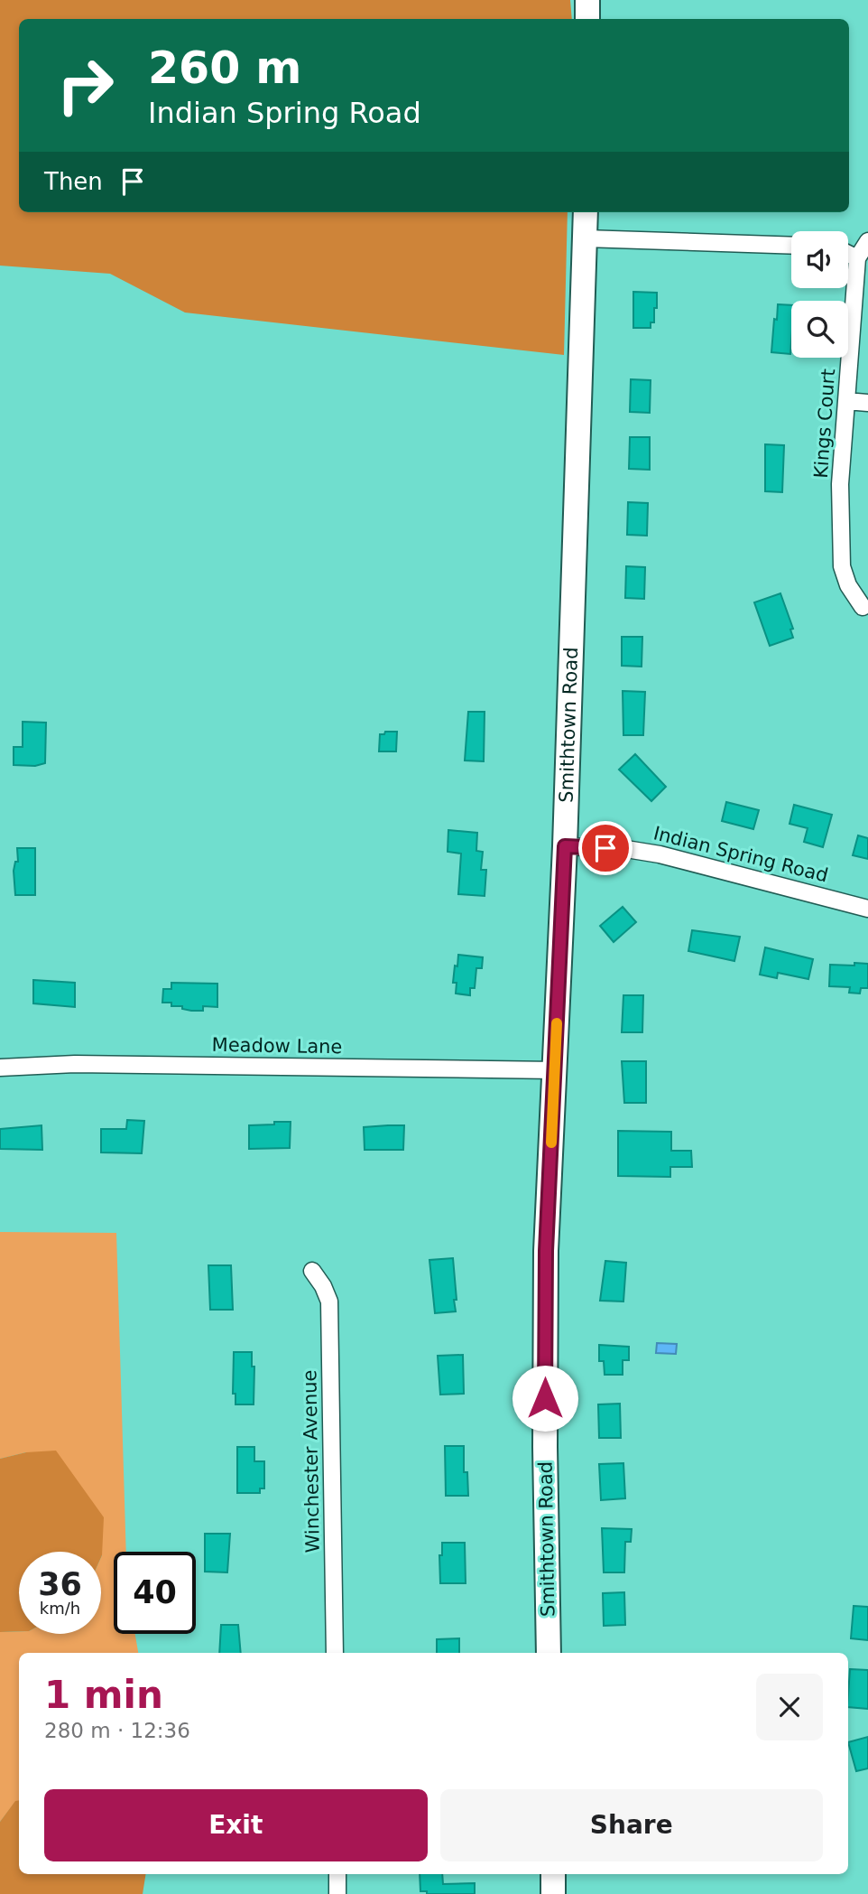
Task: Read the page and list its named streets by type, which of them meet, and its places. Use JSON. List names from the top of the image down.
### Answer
{
  "streets": {
    "street": [
      "Kings Court",
      "Smithtown Road",
      "Indian Spring Road",
      "Meadow Lane",
      "Winchester Avenue"
    ]
  },
  "crossings": [
    ["Smithtown Road", "Indian Spring Road"],
    ["Smithtown Road", "Meadow Lane"]
  ],
  "page": {
    "turn": ["260 m", "Indian Spring Road"],
    "then": "Then",
    "speed": "36 km/h",
    "limit": "40",
    "heading": ["1 min", "280 m · 12:36"],
    "buttons": ["Exit", "Share"]
  }
}
